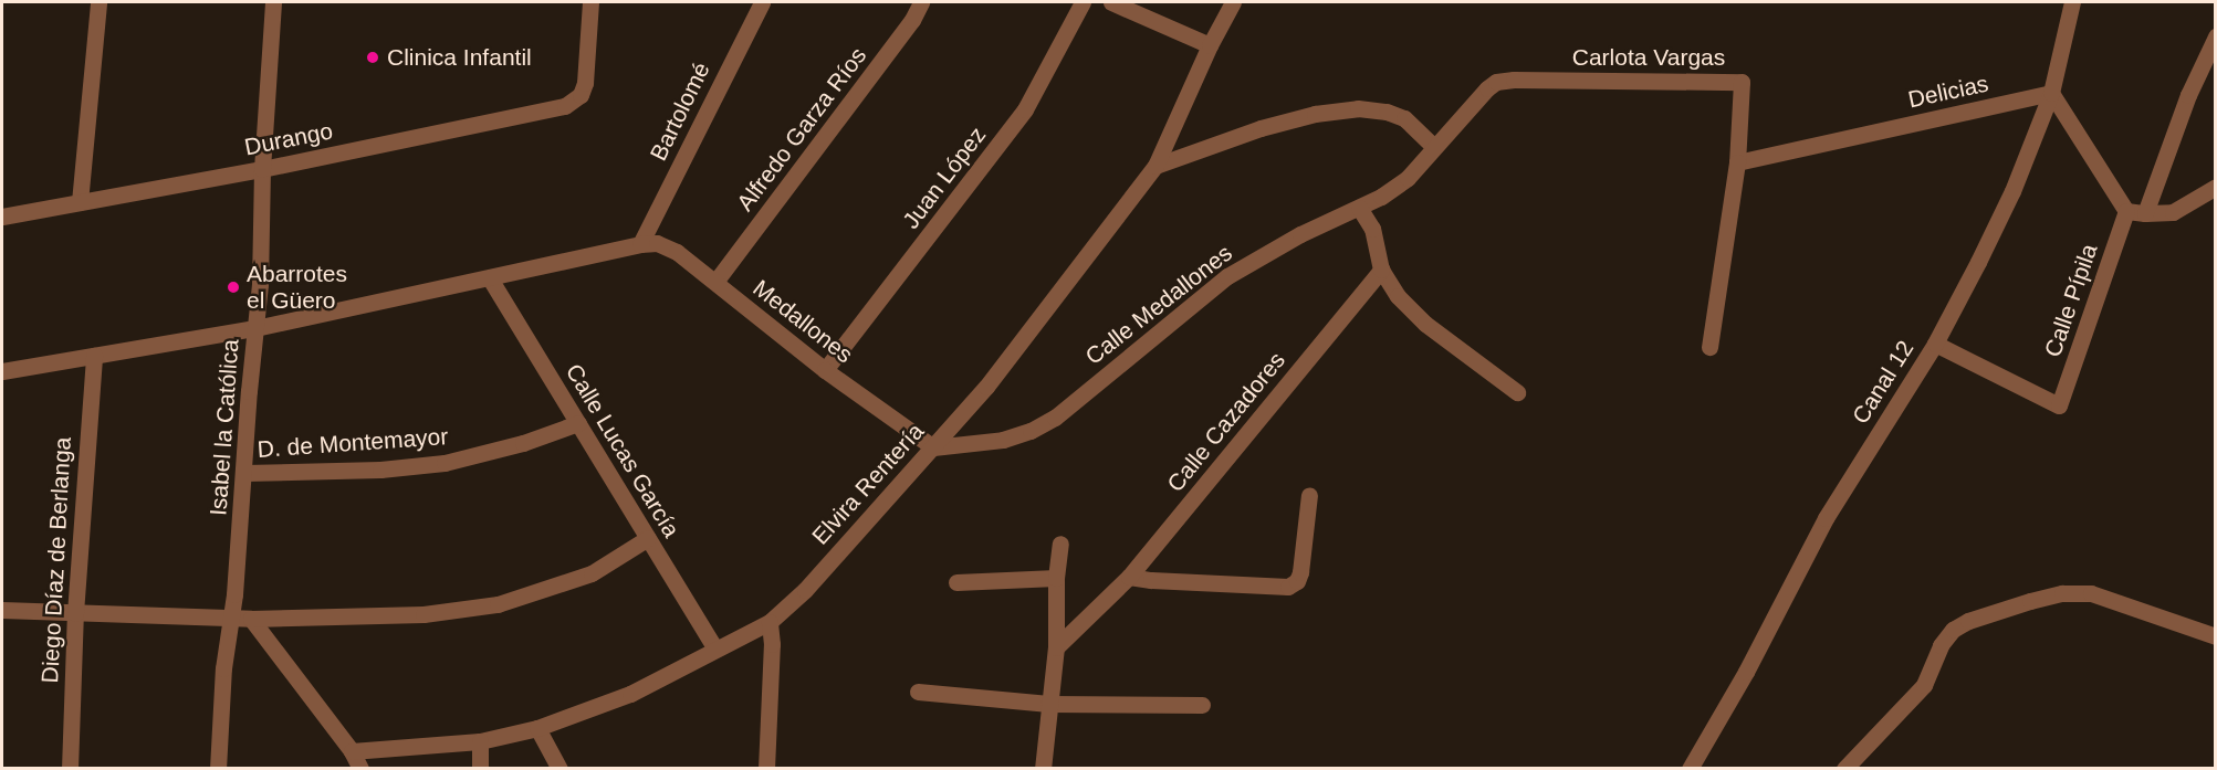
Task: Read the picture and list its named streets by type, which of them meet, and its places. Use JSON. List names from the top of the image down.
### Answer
{
  "streets": {
    "street": [
      "Carlota Vargas",
      "Delicias",
      "Bartolomé",
      "Alfredo Garza Ríos",
      "Durango",
      "Juan López",
      "Calle Pípila",
      "Calle Medallones",
      "Medallones",
      "Canal 12",
      "Calle Cazadores",
      "Isabel la Católica",
      "D. de Montemayor",
      "Calle Lucas García",
      "Elvira Rentería",
      "Diego Díaz de Berlanga"
    ]
  },
  "crossings": [
    ["Carlota Vargas", "Delicias"],
    ["Carlota Vargas", "Calle Medallones"],
    ["Delicias", "Canal 12"],
    ["Bartolomé", "Medallones"],
    ["Alfredo Garza Ríos", "Medallones"],
    ["Durango", "Isabel la Católica"],
    ["Juan López", "Medallones"],
    ["Calle Pípila", "Canal 12"],
    ["Calle Medallones", "Medallones"],
    ["Calle Medallones", "Elvira Rentería"],
    ["Medallones", "Elvira Rentería"],
    ["Isabel la Católica", "D. de Montemayor"],
    ["D. de Montemayor", "Calle Lucas García"],
    ["Calle Lucas García", "Elvira Rentería"]
  ],
  "places": ["Clinica Infantil", "Abarrotes el Güero"]
}
